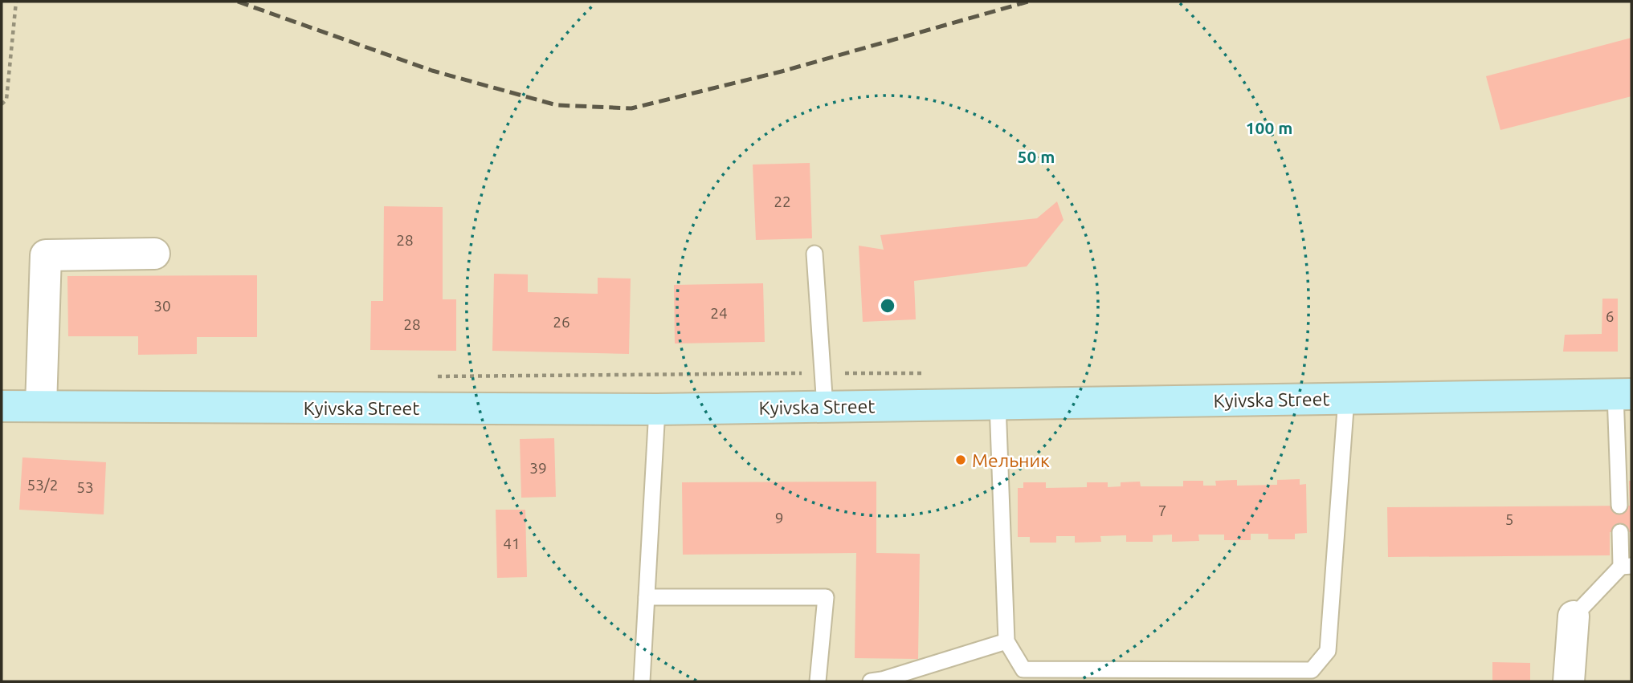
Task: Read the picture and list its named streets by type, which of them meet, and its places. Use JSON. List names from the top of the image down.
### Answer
{
  "streets": {
    "main road": ["Kyivska Street"]
  },
  "places": ["Мельник"],
  "house_numbers": [
    "22",
    "28",
    "30",
    "24",
    "6",
    "26",
    "28",
    "39",
    "53/2",
    "53",
    "7",
    "9",
    "5",
    "41"
  ],
  "rings": ["100 m", "50 m"]
}
